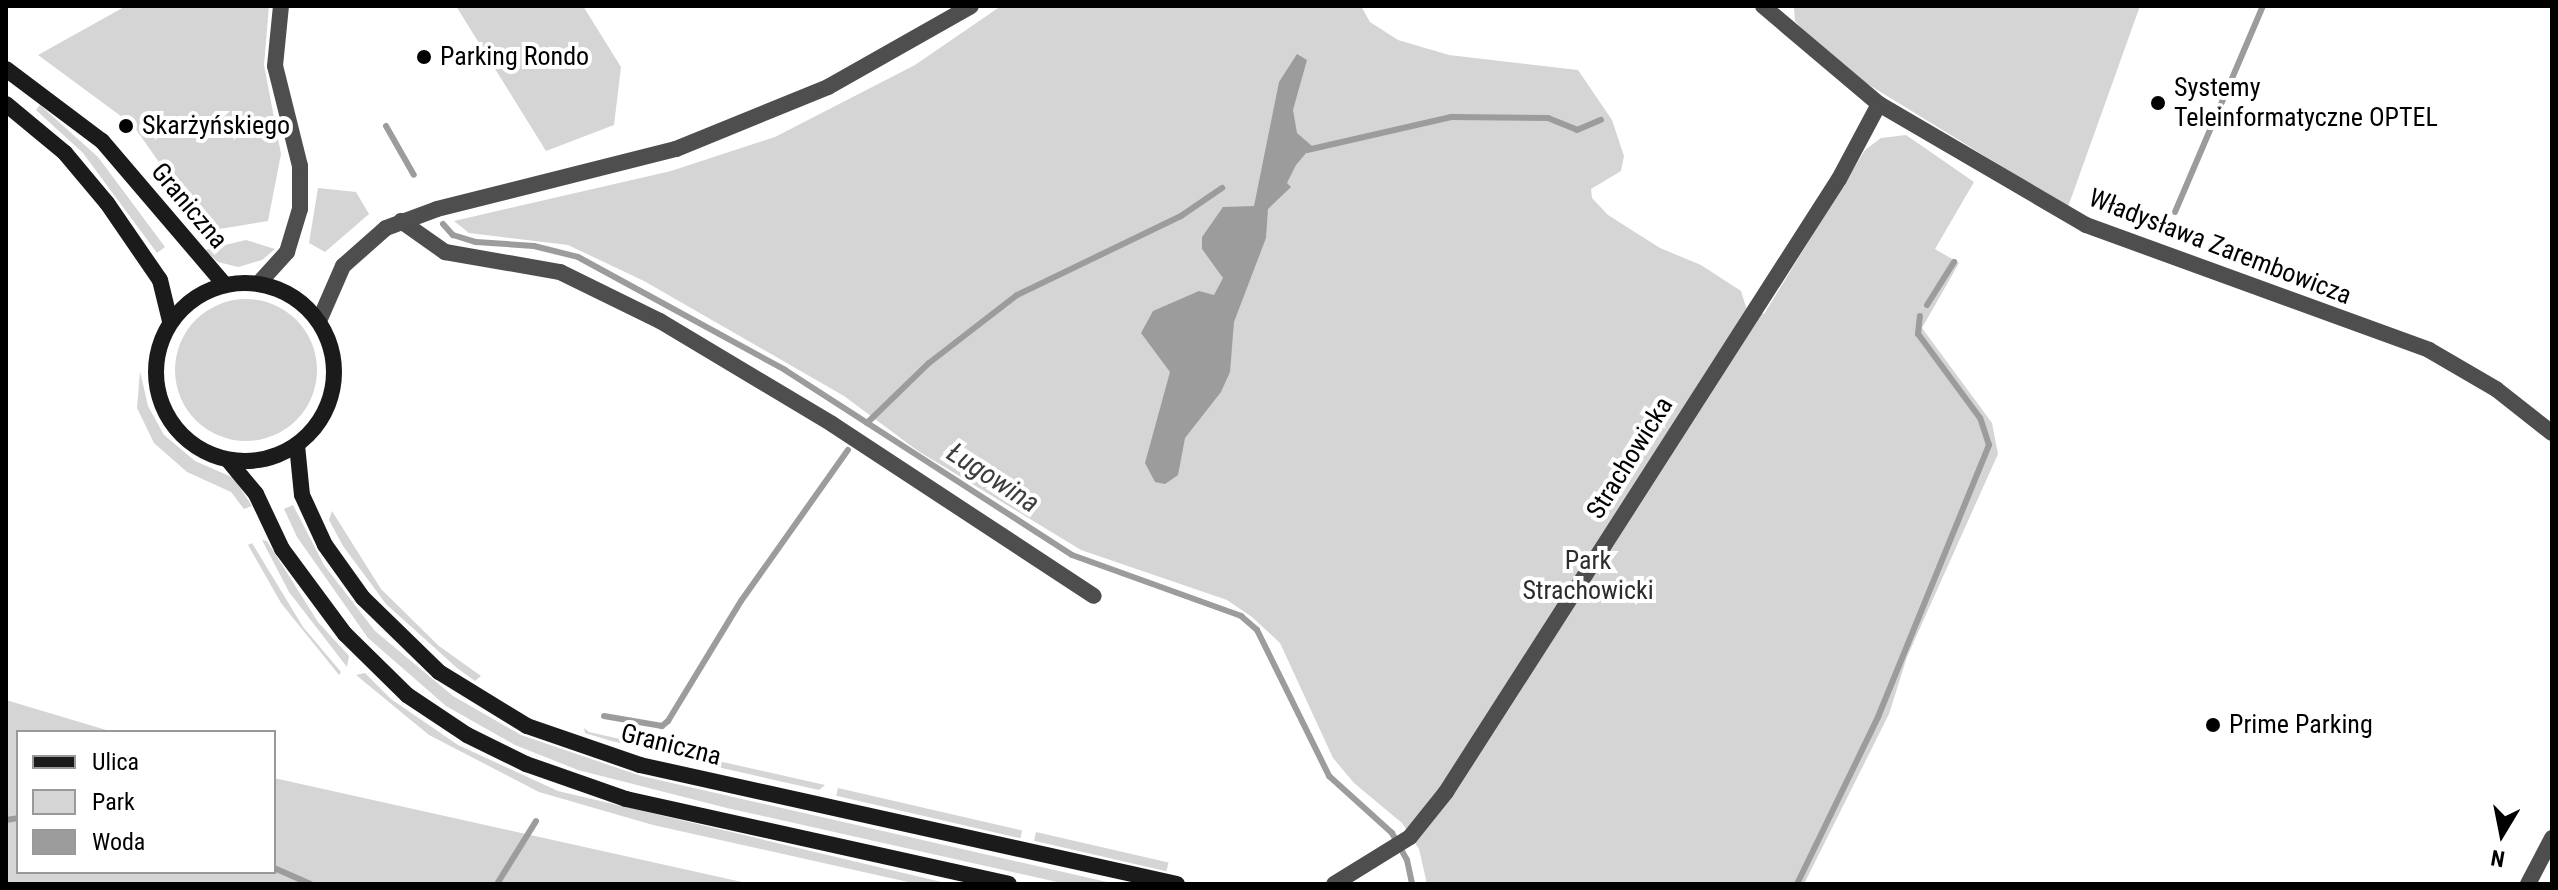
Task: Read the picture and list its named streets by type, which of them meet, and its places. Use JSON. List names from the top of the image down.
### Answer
{
  "streets": {
    "main road": ["Graniczna"],
    "street": ["Władysława Zarembowicza", "Strachowicka"]
  },
  "crossings": [
    ["Władysława Zarembowicza", "Strachowicka"]
  ],
  "water": ["Ługowina"],
  "parks": ["Park Strachowicki"],
  "places": [
    "Parking Rondo",
    "Systemy Teleinformatyczne OPTEL",
    "Skarżyńskiego",
    "Prime Parking"
  ],
  "legend": ["Ulica", "Park", "Woda"],
  "north": "bottom"
}
